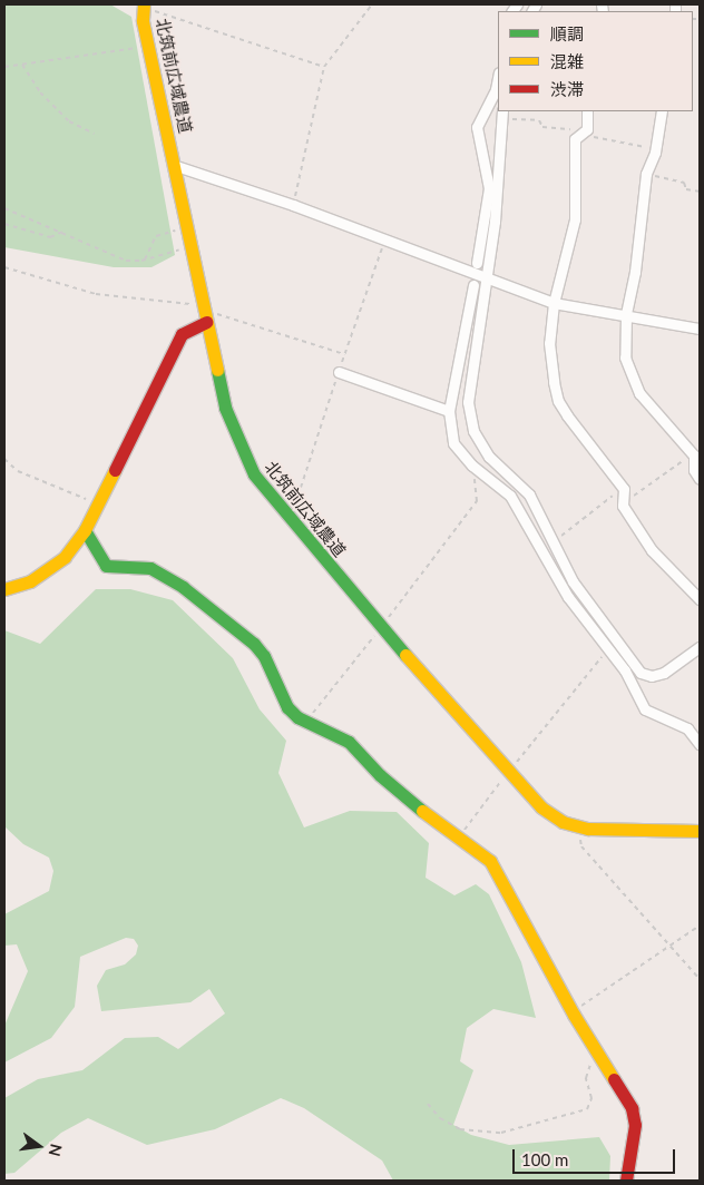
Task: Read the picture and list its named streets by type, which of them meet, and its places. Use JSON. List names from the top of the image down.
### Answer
{
  "streets": {
    "street": ["北筑前広域農道"]
  },
  "legend": ["順調", "混雑", "渋滞"],
  "scale_bar": "100 m",
  "north": "right"
}
